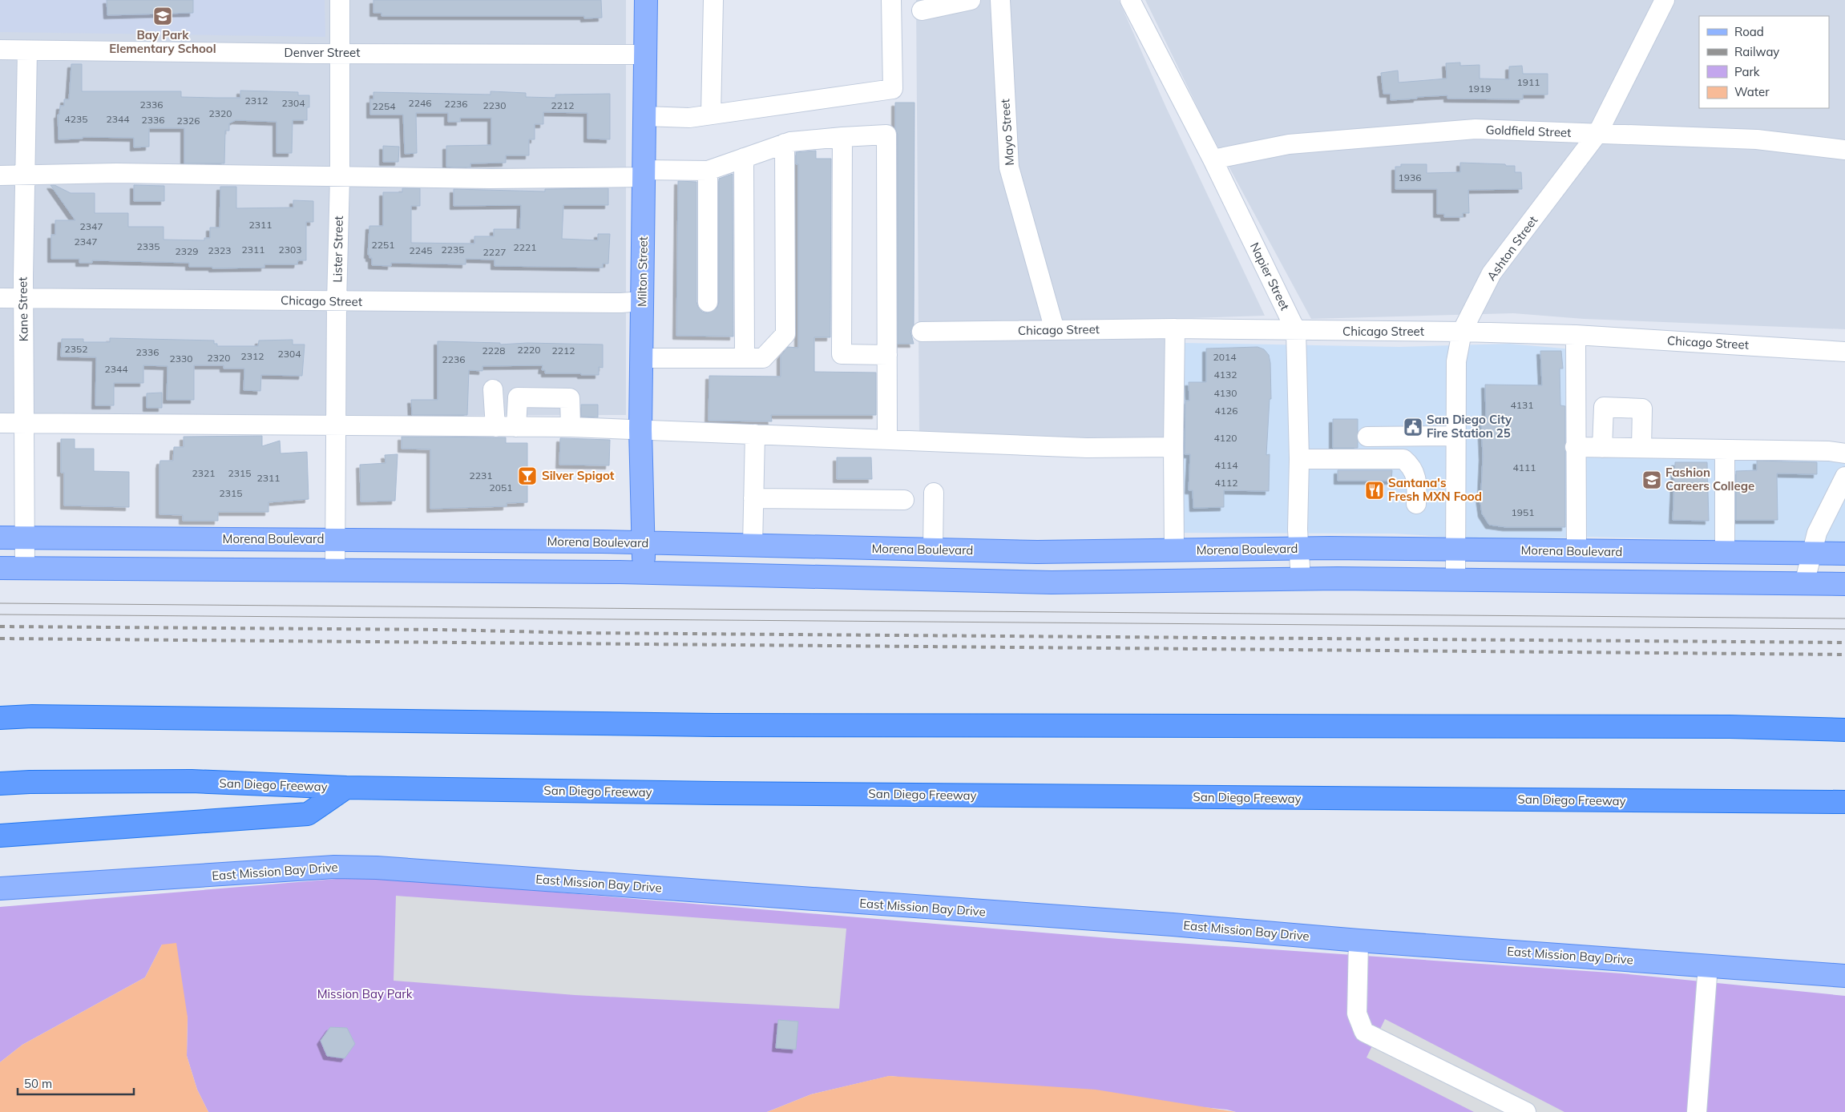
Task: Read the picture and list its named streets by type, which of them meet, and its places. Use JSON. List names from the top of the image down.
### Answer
{
  "streets": {
    "highway": ["San Diego Freeway"],
    "main road": ["Milton Street", "Morena Boulevard", "East Mission Bay Drive"],
    "street": [
      "Denver Street",
      "Goldfield Street",
      "Mayo Street",
      "Ashton Street",
      "Lister Street",
      "Napier Street",
      "Chicago Street",
      "Kane Street"
    ]
  },
  "crossings": [
    ["Denver Street", "Lister Street"],
    ["Denver Street", "Milton Street"],
    ["Denver Street", "Kane Street"],
    ["Goldfield Street", "Ashton Street"],
    ["Goldfield Street", "Napier Street"],
    ["Mayo Street", "Chicago Street"],
    ["Ashton Street", "Chicago Street"],
    ["Ashton Street", "Morena Boulevard"],
    ["Lister Street", "Chicago Street"],
    ["Lister Street", "Morena Boulevard"],
    ["Milton Street", "Chicago Street"],
    ["Milton Street", "Morena Boulevard"],
    ["Napier Street", "Chicago Street"],
    ["Napier Street", "Morena Boulevard"],
    ["Chicago Street", "Kane Street"],
    ["Kane Street", "Morena Boulevard"]
  ],
  "parks": ["Mission Bay Park"],
  "places": {
    "school or university": ["Bay Park Elementary School", "Fashion Careers College"],
    "public building": ["San Diego City Fire Station 25"],
    "bar": ["Silver Spigot"],
    "restaurant": ["Santana's Fresh MXN Food"]
  },
  "house_numbers": [
    "1911",
    "1919",
    "2312",
    "2304",
    "2246",
    "2236",
    "2336",
    "2230",
    "2212",
    "2254",
    "2320",
    "4235",
    "2344",
    "2336",
    "2326",
    "1936",
    "2311",
    "2347",
    "2347",
    "2251",
    "2335",
    "2221",
    "2311",
    "2303",
    "2235",
    "2323",
    "2245",
    "2329",
    "2227",
    "2352",
    "2220",
    "2228",
    "2212",
    "2336",
    "2304",
    "2312",
    "2014",
    "2320",
    "2330",
    "2236",
    "2344",
    "4132",
    "4130",
    "4131",
    "4126",
    "4120",
    "4114",
    "4111",
    "2321",
    "2315",
    "2231",
    "2311",
    "4112",
    "2051",
    "2315",
    "1951"
  ],
  "legend": [
    "Road",
    "Railway",
    "Park",
    "Water"
  ],
  "scale_bar": "50 m"
}
